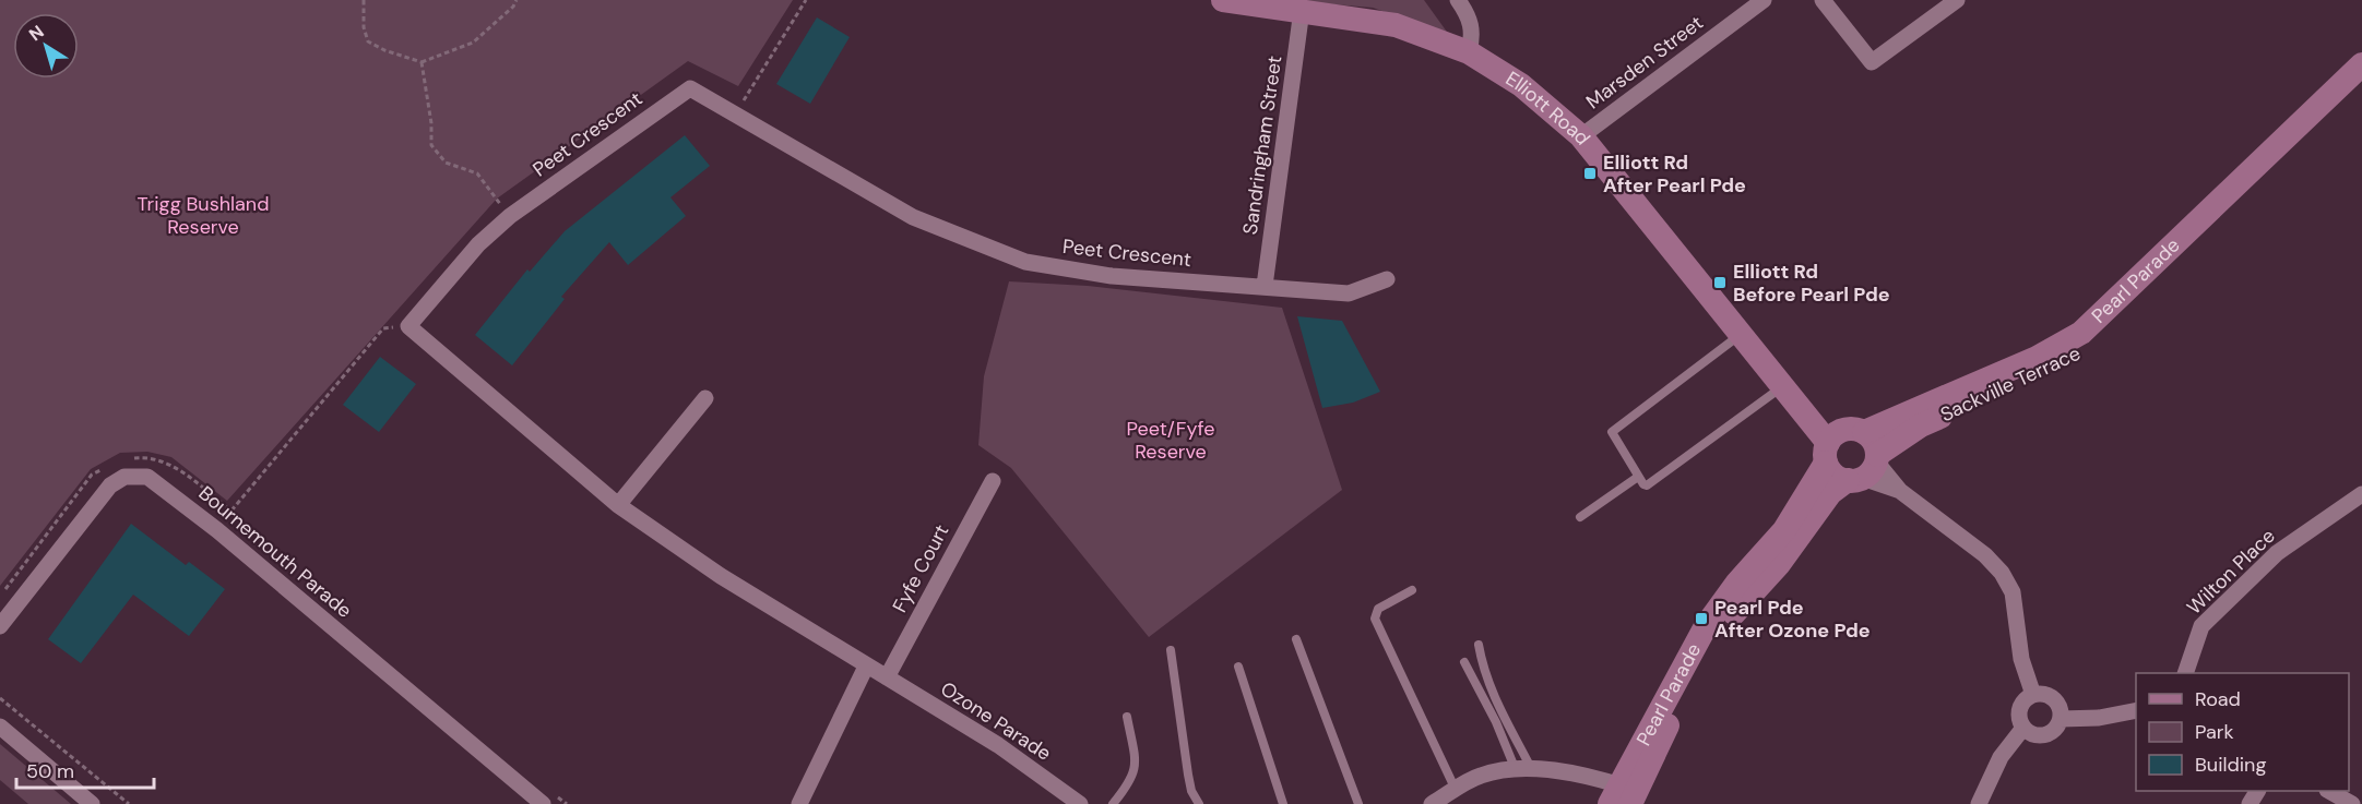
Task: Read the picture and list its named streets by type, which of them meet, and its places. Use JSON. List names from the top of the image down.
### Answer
{
  "streets": {
    "main road": ["Elliott Road", "Pearl Parade", "Sackville Terrace"],
    "street": [
      "Marsden Street",
      "Peet Crescent",
      "Sandringham Street",
      "Bournemouth Parade",
      "Fyfe Court",
      "Wilton Place",
      "Ozone Parade"
    ]
  },
  "crossings": [
    ["Marsden Street", "Elliott Road"],
    ["Elliott Road", "Sandringham Street"],
    ["Elliott Road", "Pearl Parade"],
    ["Peet Crescent", "Sandringham Street"],
    ["Pearl Parade", "Sackville Terrace"],
    ["Fyfe Court", "Ozone Parade"]
  ],
  "parks": ["Trigg Bushland Reserve", "Peet/Fyfe Reserve"],
  "places": {
    "transit": ["Elliott Rd After Pearl Pde", "Elliott Rd Before Pearl Pde", "Pearl Pde After Ozone Pde"]
  },
  "legend": ["Road", "Park", "Building"],
  "scale_bar": "50 m",
  "north": "top left"
}
